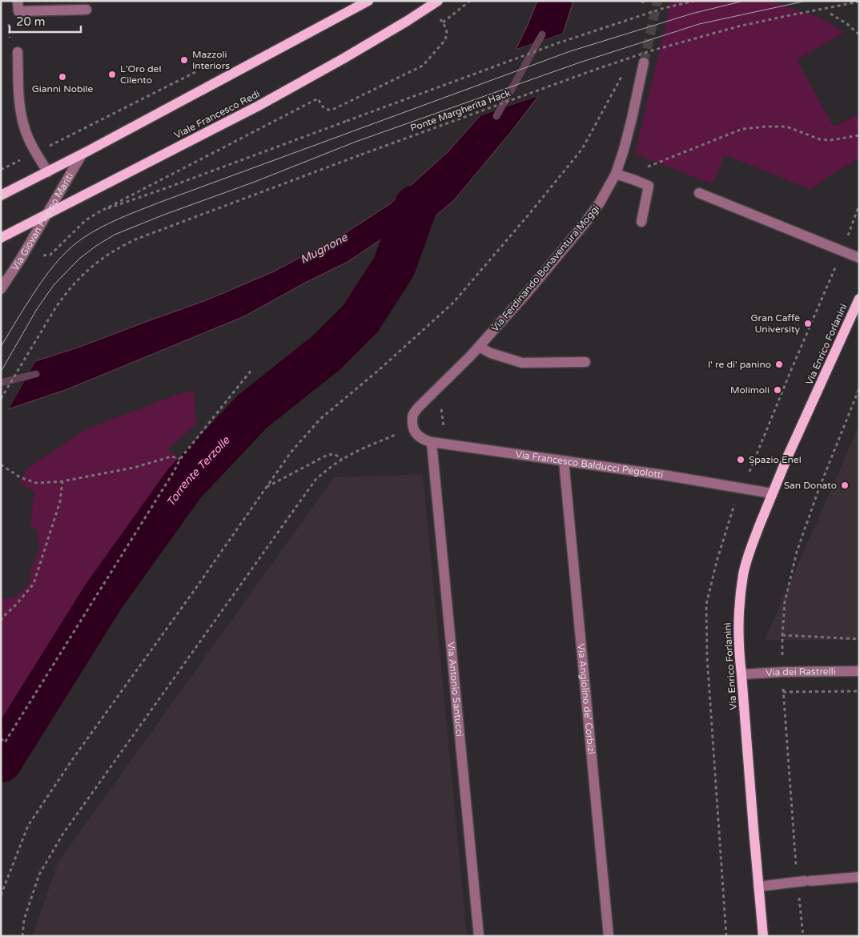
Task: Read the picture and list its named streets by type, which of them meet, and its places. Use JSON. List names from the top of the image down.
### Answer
{
  "streets": {
    "main road": ["Viale Francesco Redi", "Via Enrico Forlanini"],
    "street": [
      "Via Giovan Filippo Mariti",
      "Via Ferdinando Bonaventura Moggi",
      "Via Francesco Balducci Pegolotti",
      "Via dei Rastrelli",
      "Via Antonio Santucci",
      "Via Angiolino de' Corbizi"
    ],
    "path": ["Ponte Margherita Hack"]
  },
  "crossings": [
    ["Viale Francesco Redi", "Via Giovan Filippo Mariti"],
    ["Via Ferdinando Bonaventura Moggi", "Via Francesco Balducci Pegolotti"],
    ["Via Enrico Forlanini", "Via Francesco Balducci Pegolotti"],
    ["Via Enrico Forlanini", "Via dei Rastrelli"],
    ["Via Francesco Balducci Pegolotti", "Via Antonio Santucci"],
    ["Via Francesco Balducci Pegolotti", "Via Angiolino de' Corbizi"]
  ],
  "water": ["Mugnone", "Torrente Terzolle"],
  "places": [
    "Mazzoli Interiors",
    "L'Oro del Cilento",
    "Gianni Nobile",
    "Gran Caffè University",
    "I' re di' panino",
    "Molimoli",
    "Spazio Enel",
    "San Donato"
  ],
  "scale_bar": "20 m"
}
